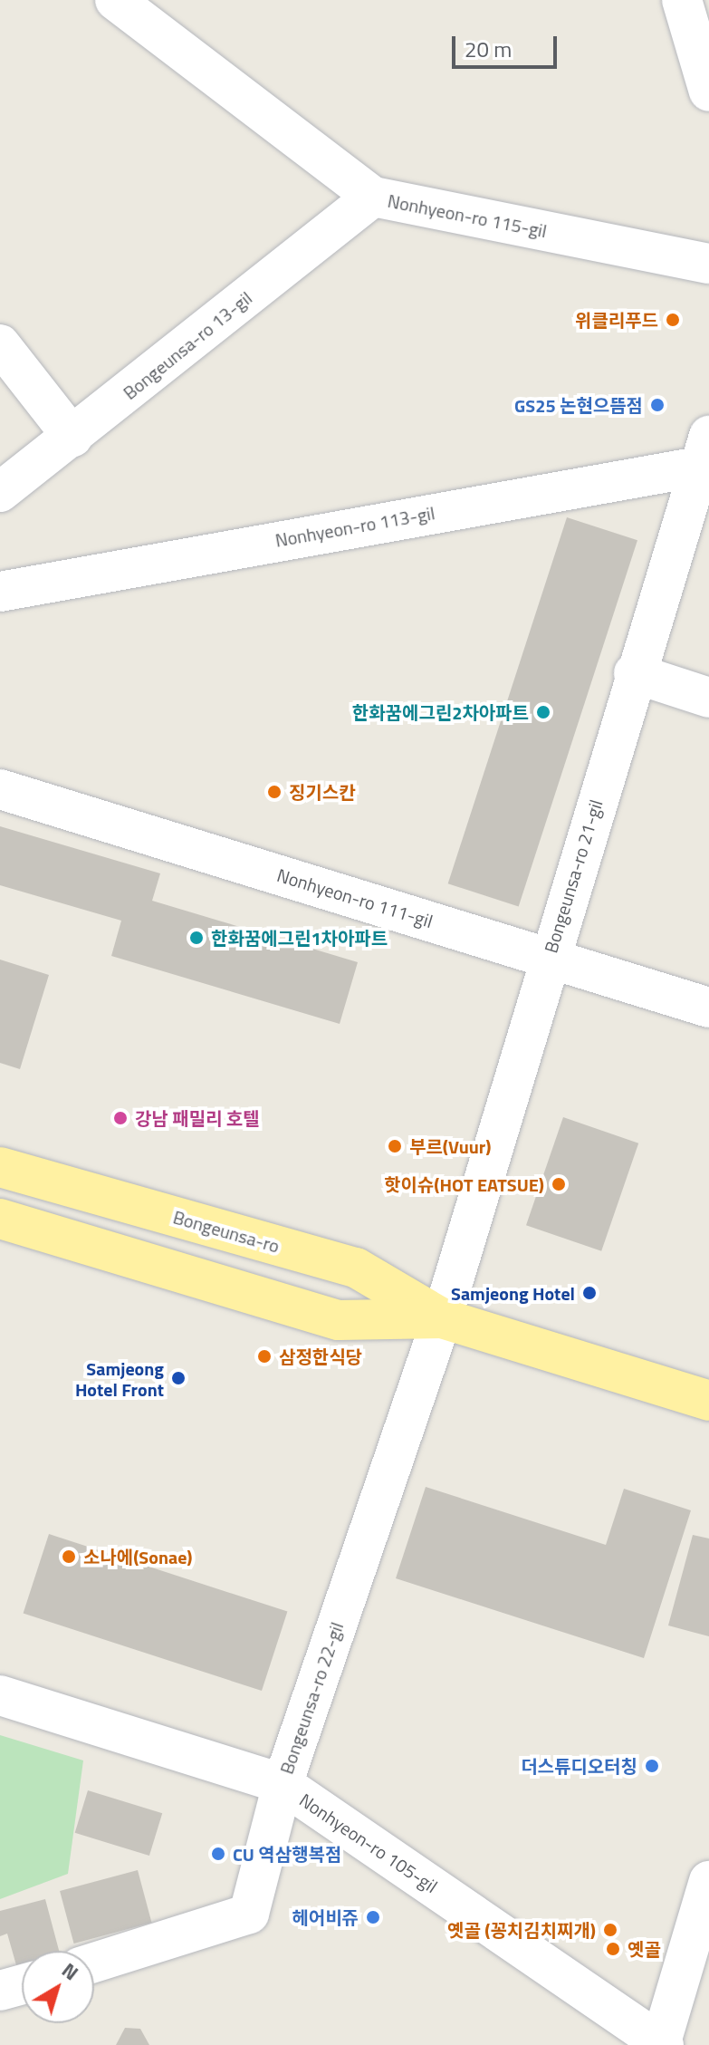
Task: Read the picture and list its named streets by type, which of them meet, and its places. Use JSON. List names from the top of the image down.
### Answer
{
  "streets": {
    "main road": ["Bongeunsa-ro"],
    "street": [
      "Nonhyeon-ro 115-gil",
      "Bongeunsa-ro 13-gil",
      "Nonhyeon-ro 113-gil",
      "Bongeunsa-ro 21-gil",
      "Nonhyeon-ro 111-gil",
      "Bongeunsa-ro 22-gil",
      "Nonhyeon-ro 105-gil"
    ]
  },
  "crossings": [
    ["Nonhyeon-ro 115-gil", "Bongeunsa-ro 13-gil"],
    ["Nonhyeon-ro 113-gil", "Bongeunsa-ro 21-gil"],
    ["Bongeunsa-ro 21-gil", "Nonhyeon-ro 111-gil"],
    ["Bongeunsa-ro 21-gil", "Bongeunsa-ro"],
    ["Bongeunsa-ro 21-gil", "Bongeunsa-ro 22-gil"],
    ["Bongeunsa-ro", "Bongeunsa-ro 22-gil"],
    ["Bongeunsa-ro 22-gil", "Nonhyeon-ro 105-gil"]
  ],
  "places": [
    "위클리푸드",
    "GS25 논현으뜸점",
    "한화꿈에그린2차아파트",
    "징기스칸",
    "한화꿈에그린1차아파트",
    "강남 패밀리 호텔",
    "부르(Vuur)",
    "핫이슈(HOT EATSUE)",
    "Samjeong Hotel",
    "삼정한식당",
    "Samjeong Hotel Front",
    "소나에(Sonae)",
    "더스튜디오터칭",
    "CU 역삼행복점",
    "헤어비쥬",
    "옛골 (꽁치김치찌개)",
    "옛골"
  ],
  "scale_bar": "20 m",
  "north": "top right"
}
